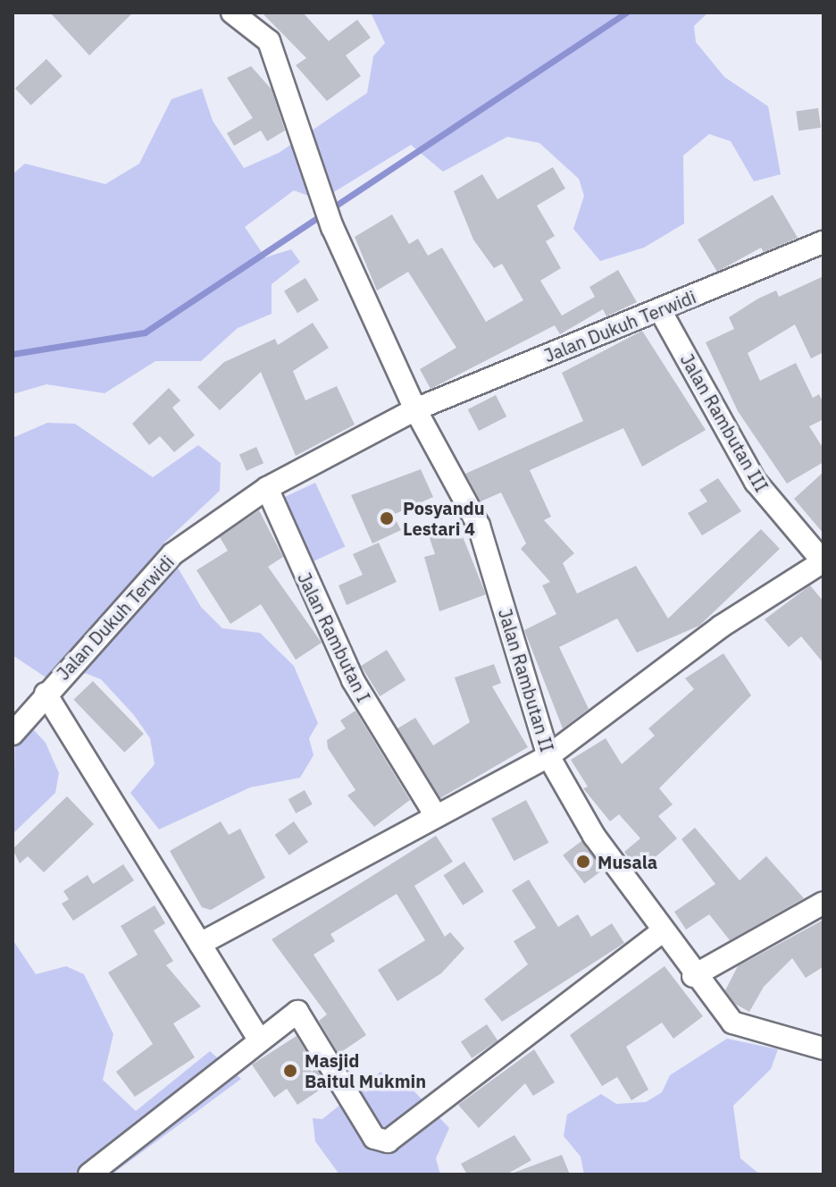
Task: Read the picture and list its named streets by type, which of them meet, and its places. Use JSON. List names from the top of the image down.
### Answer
{
  "streets": {
    "street": [
      "Jalan Dukuh Terwidi",
      "Jalan Rambutan III",
      "Jalan Rambutan I",
      "Jalan Rambutan II"
    ]
  },
  "crossings": [
    ["Jalan Dukuh Terwidi", "Jalan Rambutan III"],
    ["Jalan Dukuh Terwidi", "Jalan Rambutan I"],
    ["Jalan Dukuh Terwidi", "Jalan Rambutan II"]
  ],
  "places": ["Posyandu Lestari 4", "Musala", "Masjid Baitul Mukmin"]
}
